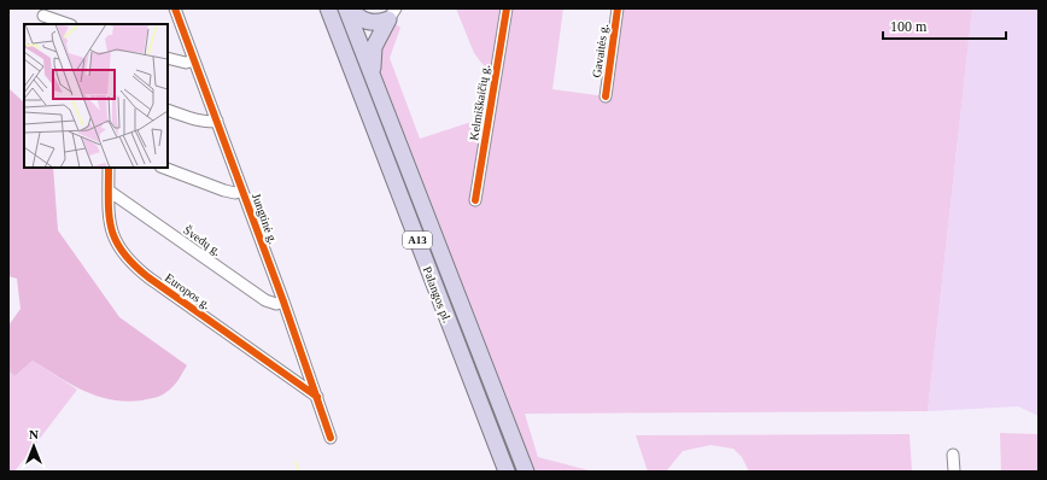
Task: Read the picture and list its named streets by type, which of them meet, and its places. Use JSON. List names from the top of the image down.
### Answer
{
  "streets": {
    "highway": ["A13", "Palangos pl."],
    "street": [
      "Gavaitės g.",
      "Kelmiškaičių g.",
      "Jungtinė g.",
      "Švedų g.",
      "Europos g."
    ]
  },
  "crossings": [
    ["Jungtinė g.", "Švedų g."],
    ["Jungtinė g.", "Europos g."],
    ["Švedų g.", "Europos g."]
  ],
  "scale_bar": "100 m",
  "north": "top"
}
